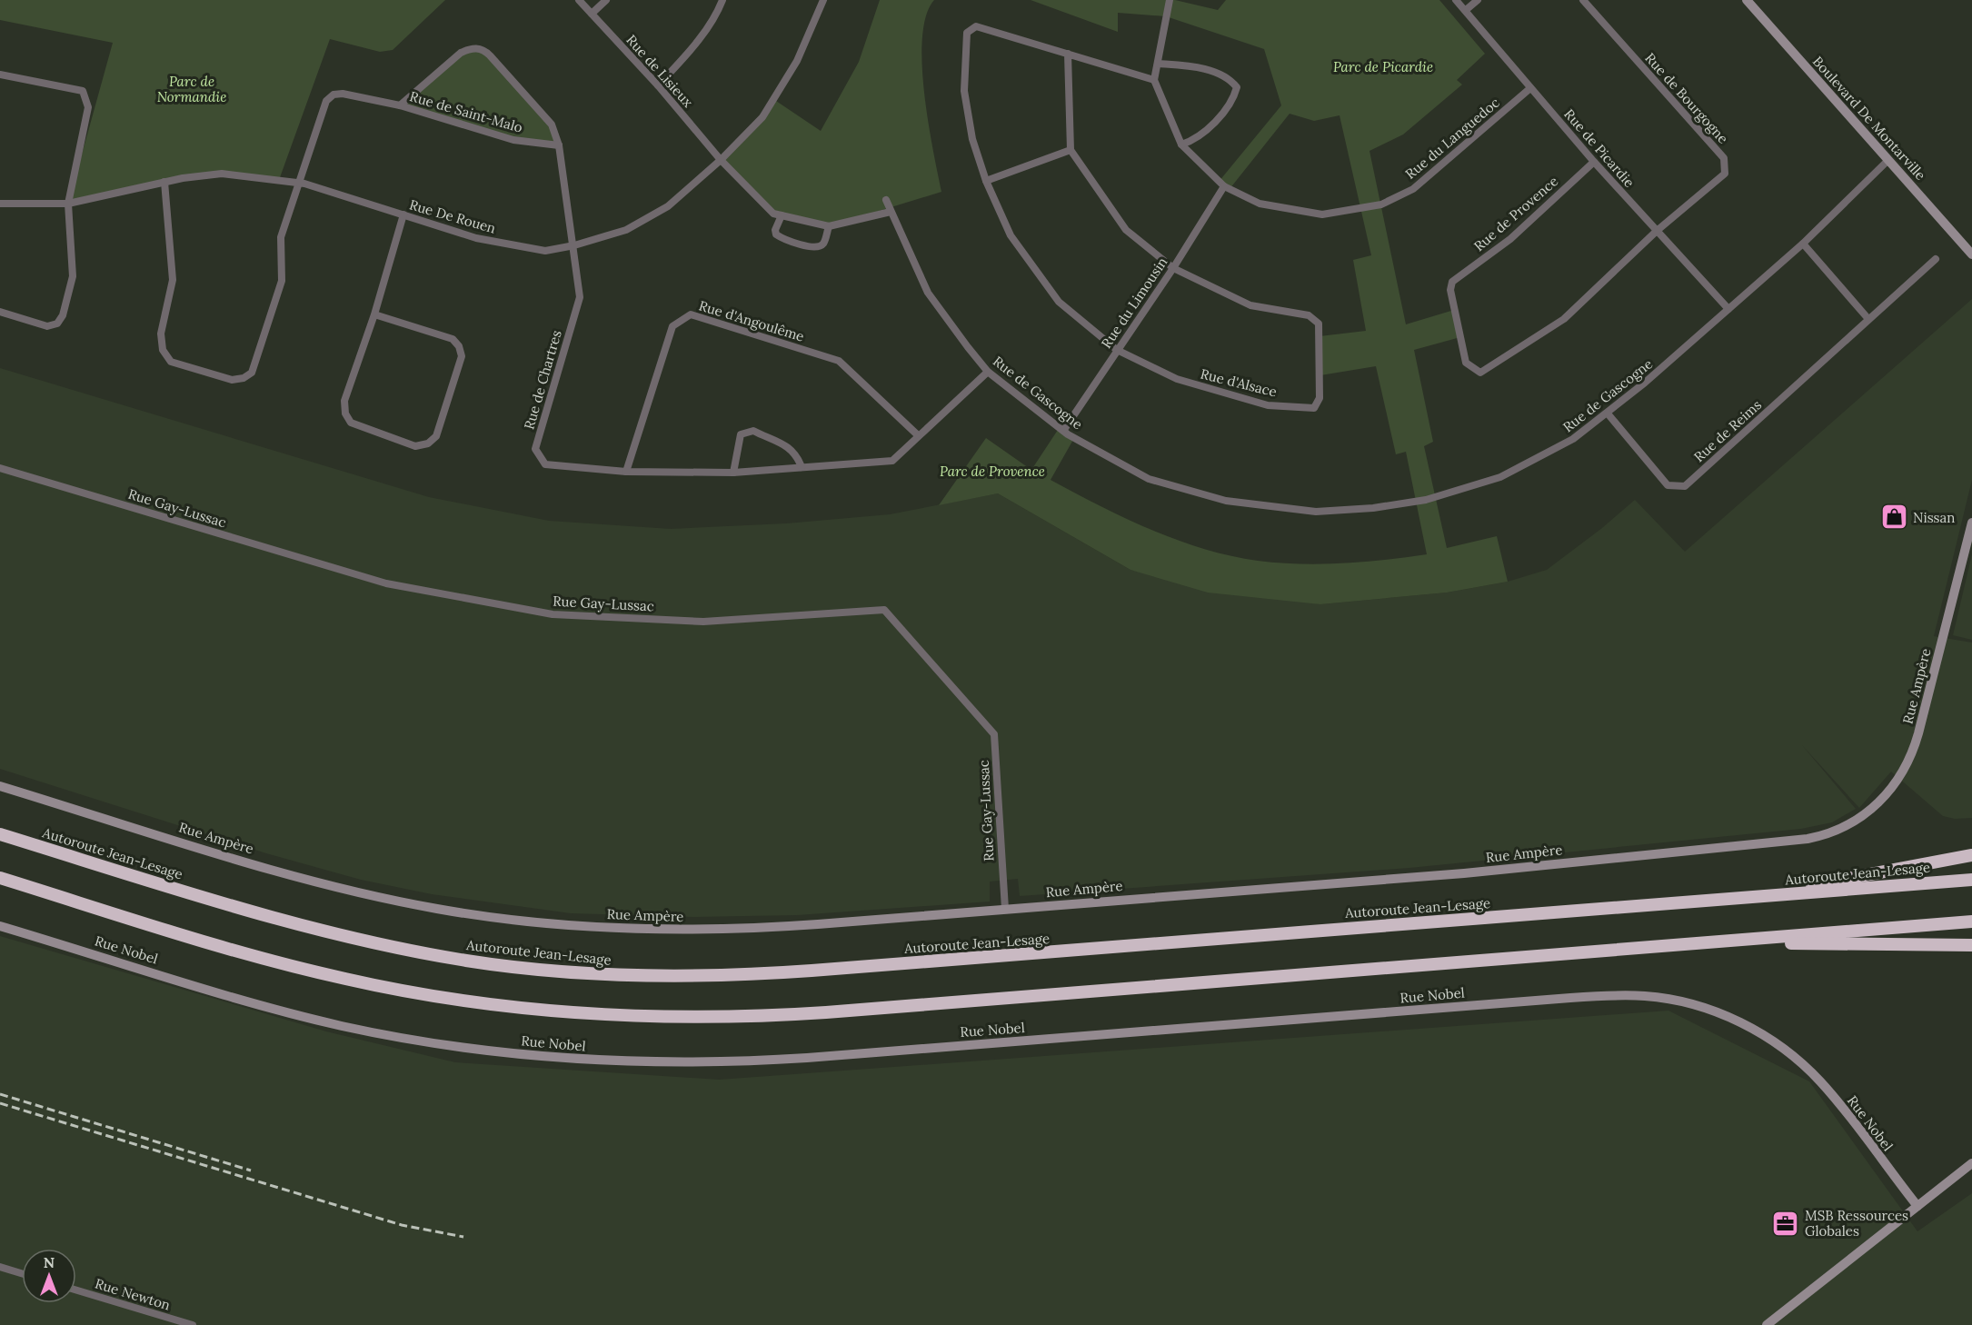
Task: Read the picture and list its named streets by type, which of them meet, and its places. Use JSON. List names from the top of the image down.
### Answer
{
  "streets": {
    "highway": ["Autoroute Jean-Lesage"],
    "street": [
      "Rue de Lisieux",
      "Rue de Bourgogne",
      "Rue de Saint-Malo",
      "Boulevard De Montarville",
      "Rue du Languedoc",
      "Rue de Picardie",
      "Rue de Provence",
      "Rue De Rouen",
      "Rue du Limousin",
      "Rue d'Angoulême",
      "Rue de Chartres",
      "Rue d'Alsace",
      "Rue de Gascogne",
      "Rue de Reims",
      "Rue Gay-Lussac",
      "Rue Ampère",
      "Rue Nobel",
      "Rue Newton"
    ]
  },
  "crossings": [
    ["Rue de Lisieux", "Rue De Rouen"],
    ["Rue de Bourgogne", "Rue de Picardie"],
    ["Rue de Bourgogne", "Rue de Provence"],
    ["Rue de Saint-Malo", "Rue De Rouen"],
    ["Rue de Saint-Malo", "Rue de Chartres"],
    ["Boulevard De Montarville", "Rue de Gascogne"],
    ["Rue du Languedoc", "Rue de Picardie"],
    ["Rue du Languedoc", "Rue du Limousin"],
    ["Rue de Picardie", "Rue de Provence"],
    ["Rue de Picardie", "Rue de Gascogne"],
    ["Rue De Rouen", "Rue de Chartres"],
    ["Rue du Limousin", "Rue d'Alsace"],
    ["Rue du Limousin", "Rue de Gascogne"],
    ["Rue d'Angoulême", "Rue de Chartres"],
    ["Rue de Chartres", "Rue de Gascogne"],
    ["Rue de Gascogne", "Rue de Reims"],
    ["Rue Gay-Lussac", "Rue Ampère"]
  ],
  "parks": ["Parc de Picardie", "Parc de Normandie", "Parc de Provence"],
  "places": {
    "shop": ["Nissan"],
    "office": ["MSB Ressources Globales"]
  },
  "north": "top"
}
